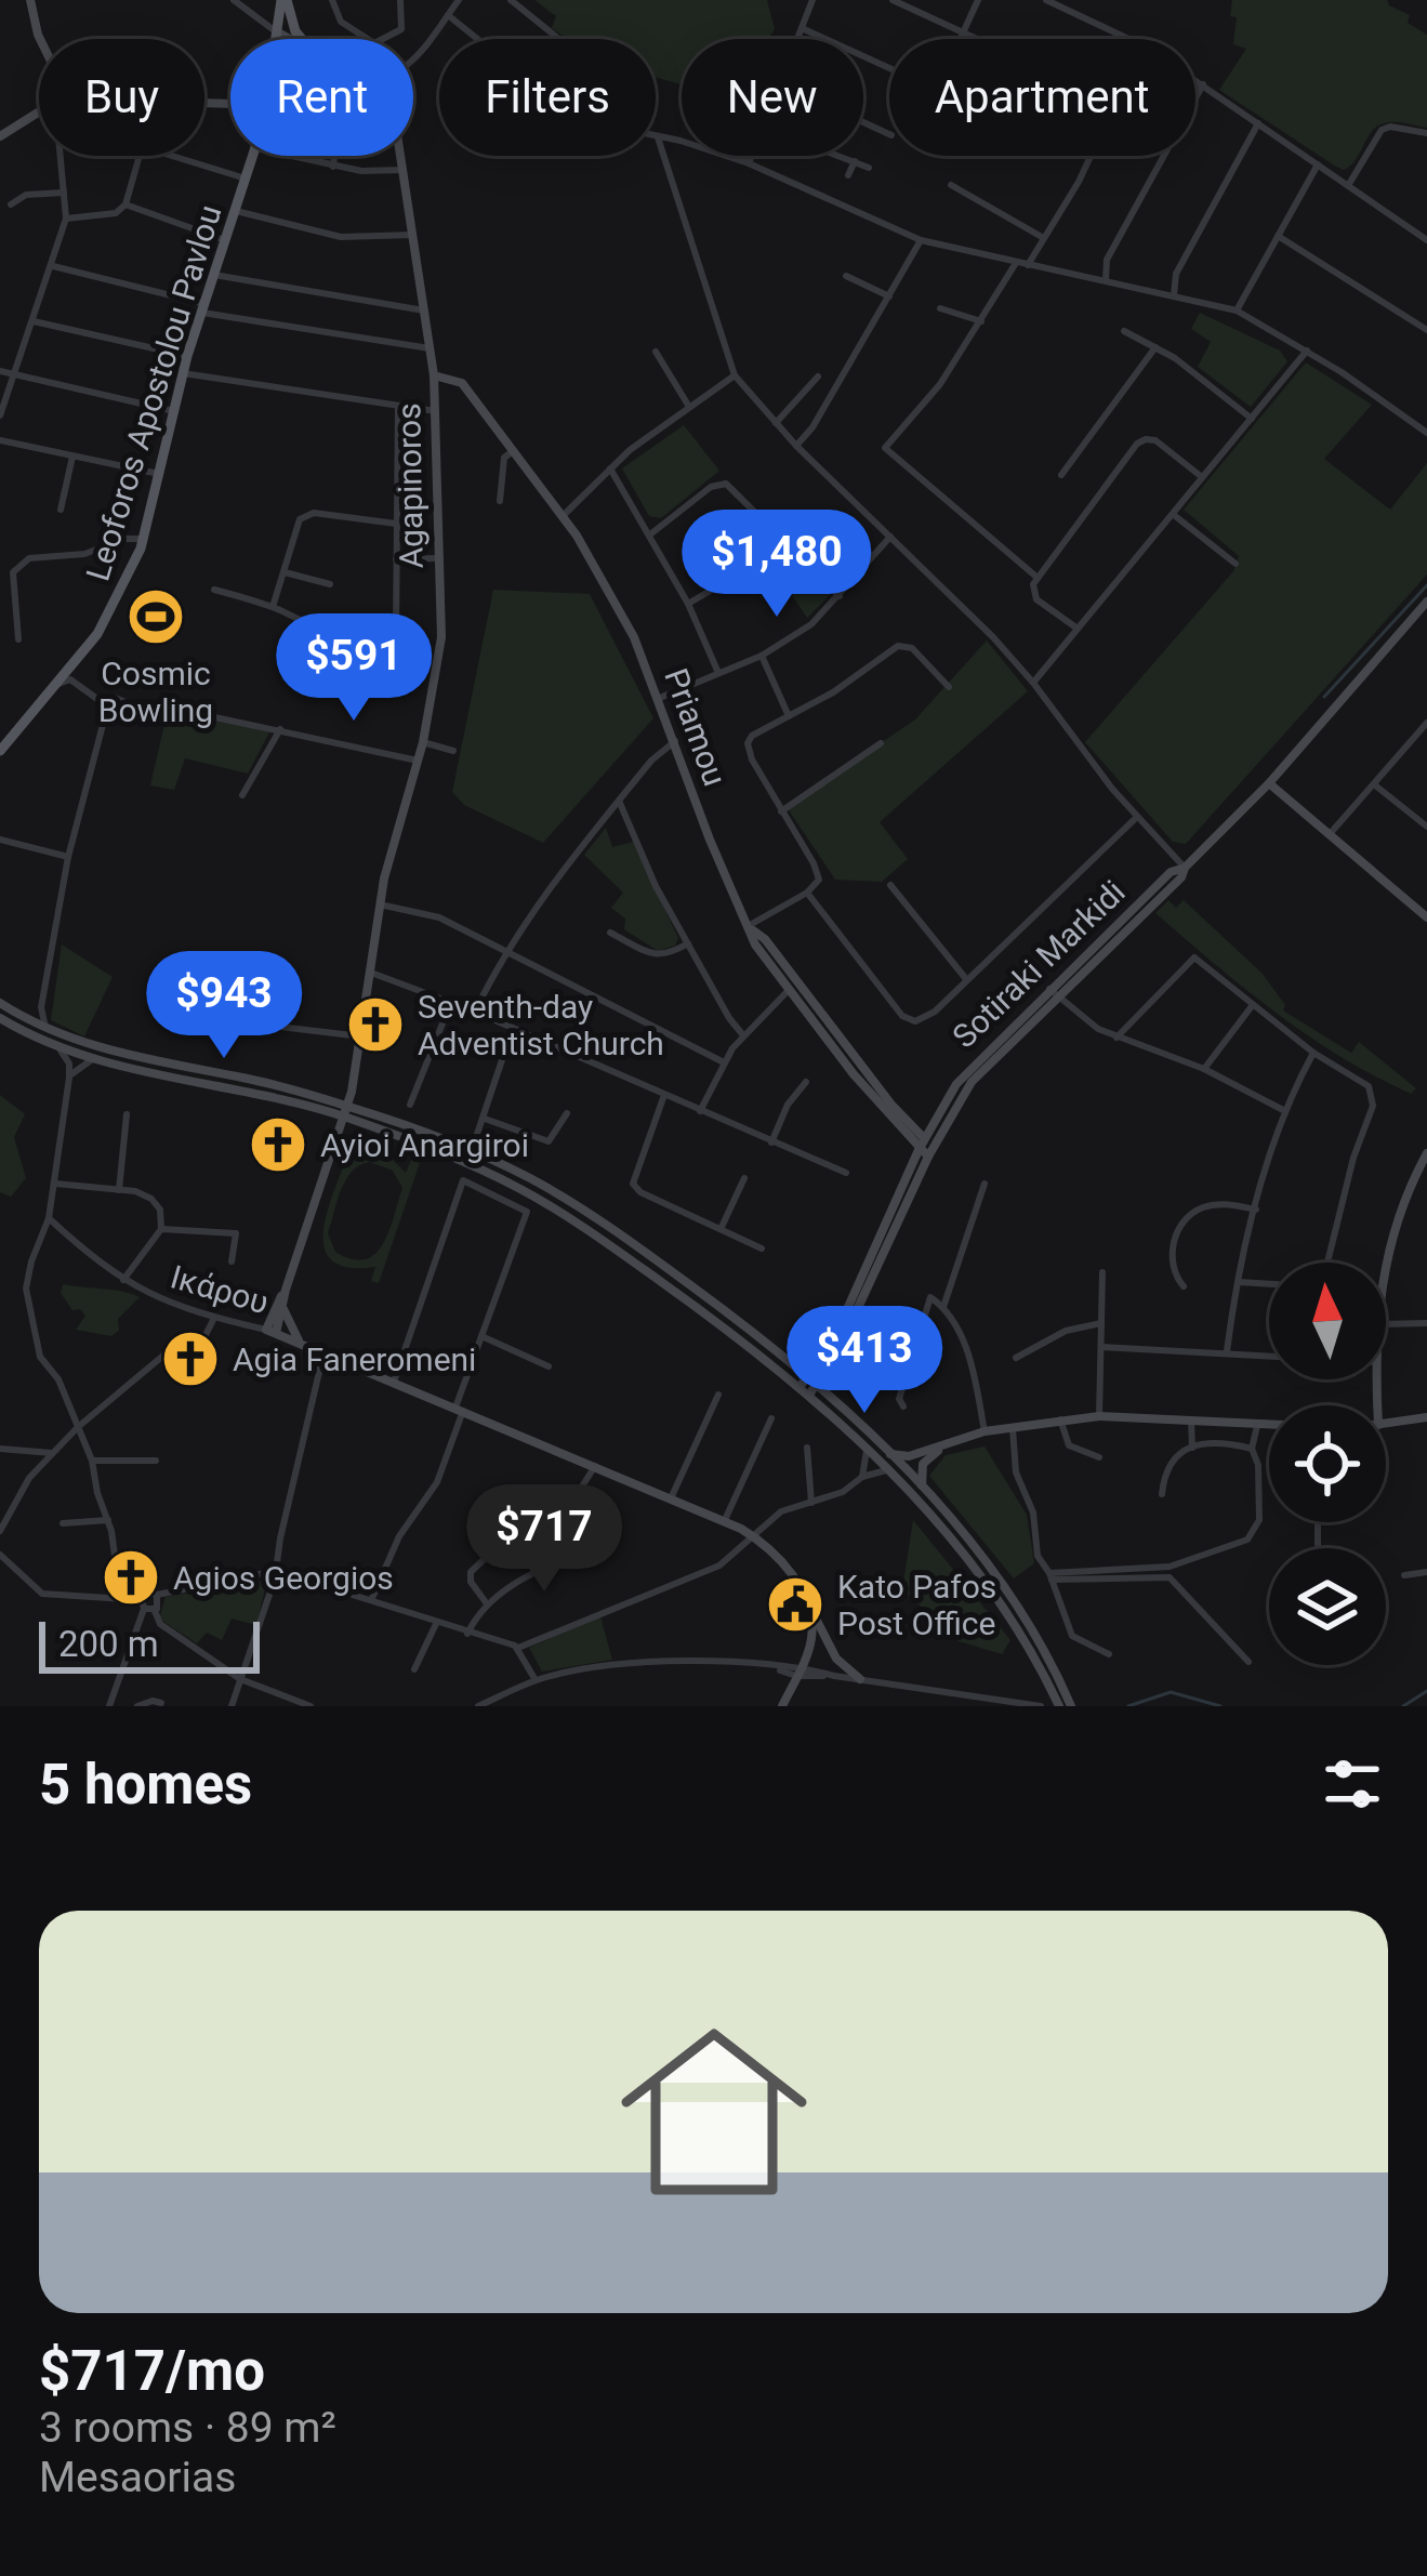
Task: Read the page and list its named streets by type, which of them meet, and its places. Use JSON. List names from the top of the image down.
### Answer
{
  "streets": {
    "main road": [
      "Leoforos Apostolou Pavlou",
      "Agapinoros",
      "Priamou",
      "Sotiraki Markidi",
      "Ικάρου"
    ]
  },
  "crossings": [
    ["Leoforos Apostolou Pavlou", "Agapinoros"],
    ["Agapinoros", "Priamou"],
    ["Agapinoros", "Ικάρου"],
    ["Priamou", "Sotiraki Markidi"]
  ],
  "places": {
    "sports": ["Cosmic Bowling"],
    "church": [
      "Seventh-day Adventist Church",
      "Ayioi Anargiroi",
      "Agia Faneromeni",
      "Agios Georgios"
    ],
    "public building": ["Kato Pafos Post Office"]
  },
  "scale_bar": "200 m",
  "north": "top",
  "page": {
    "chip": [
      "Buy",
      "Rent",
      "Filters",
      "New",
      "Apartment"
    ],
    "price": [
      "$1,480",
      "$591",
      "$943",
      "$413",
      "$717"
    ],
    "scale": "200 m",
    "heading": "5 homes",
    "list": [
      {
        "name": "$717/mo",
        "note": "3 rooms · 89 m² · Mesaorias"
      }
    ]
  }
}
